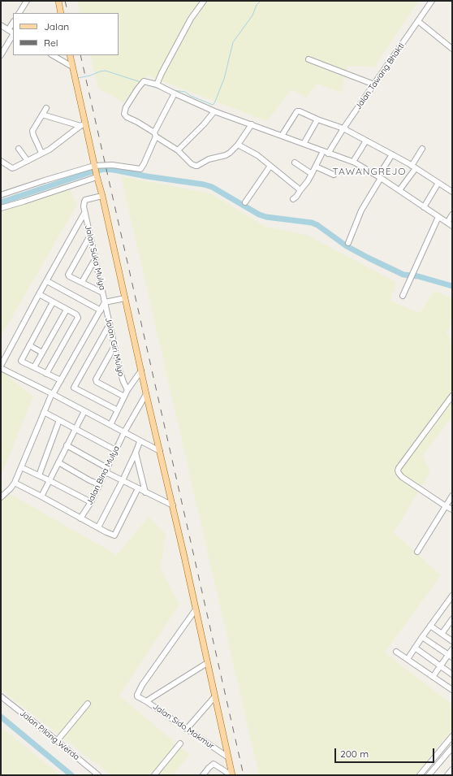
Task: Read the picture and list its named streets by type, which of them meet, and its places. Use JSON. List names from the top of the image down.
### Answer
{
  "streets": {
    "street": [
      "Jalan Tawang Bhakti",
      "Jalan Suka Mulya",
      "Jalan Giri Mulyo",
      "Jalan Bina Mulya",
      "Jalan Sido Makmur",
      "Jalan Pilang Werda"
    ]
  },
  "crossings": [
    ["Jalan Suka Mulya", "Jalan Giri Mulyo"]
  ],
  "districts": ["TAWANGREJO"],
  "legend": ["Jalan", "Rel"],
  "scale_bar": "200 m"
}
